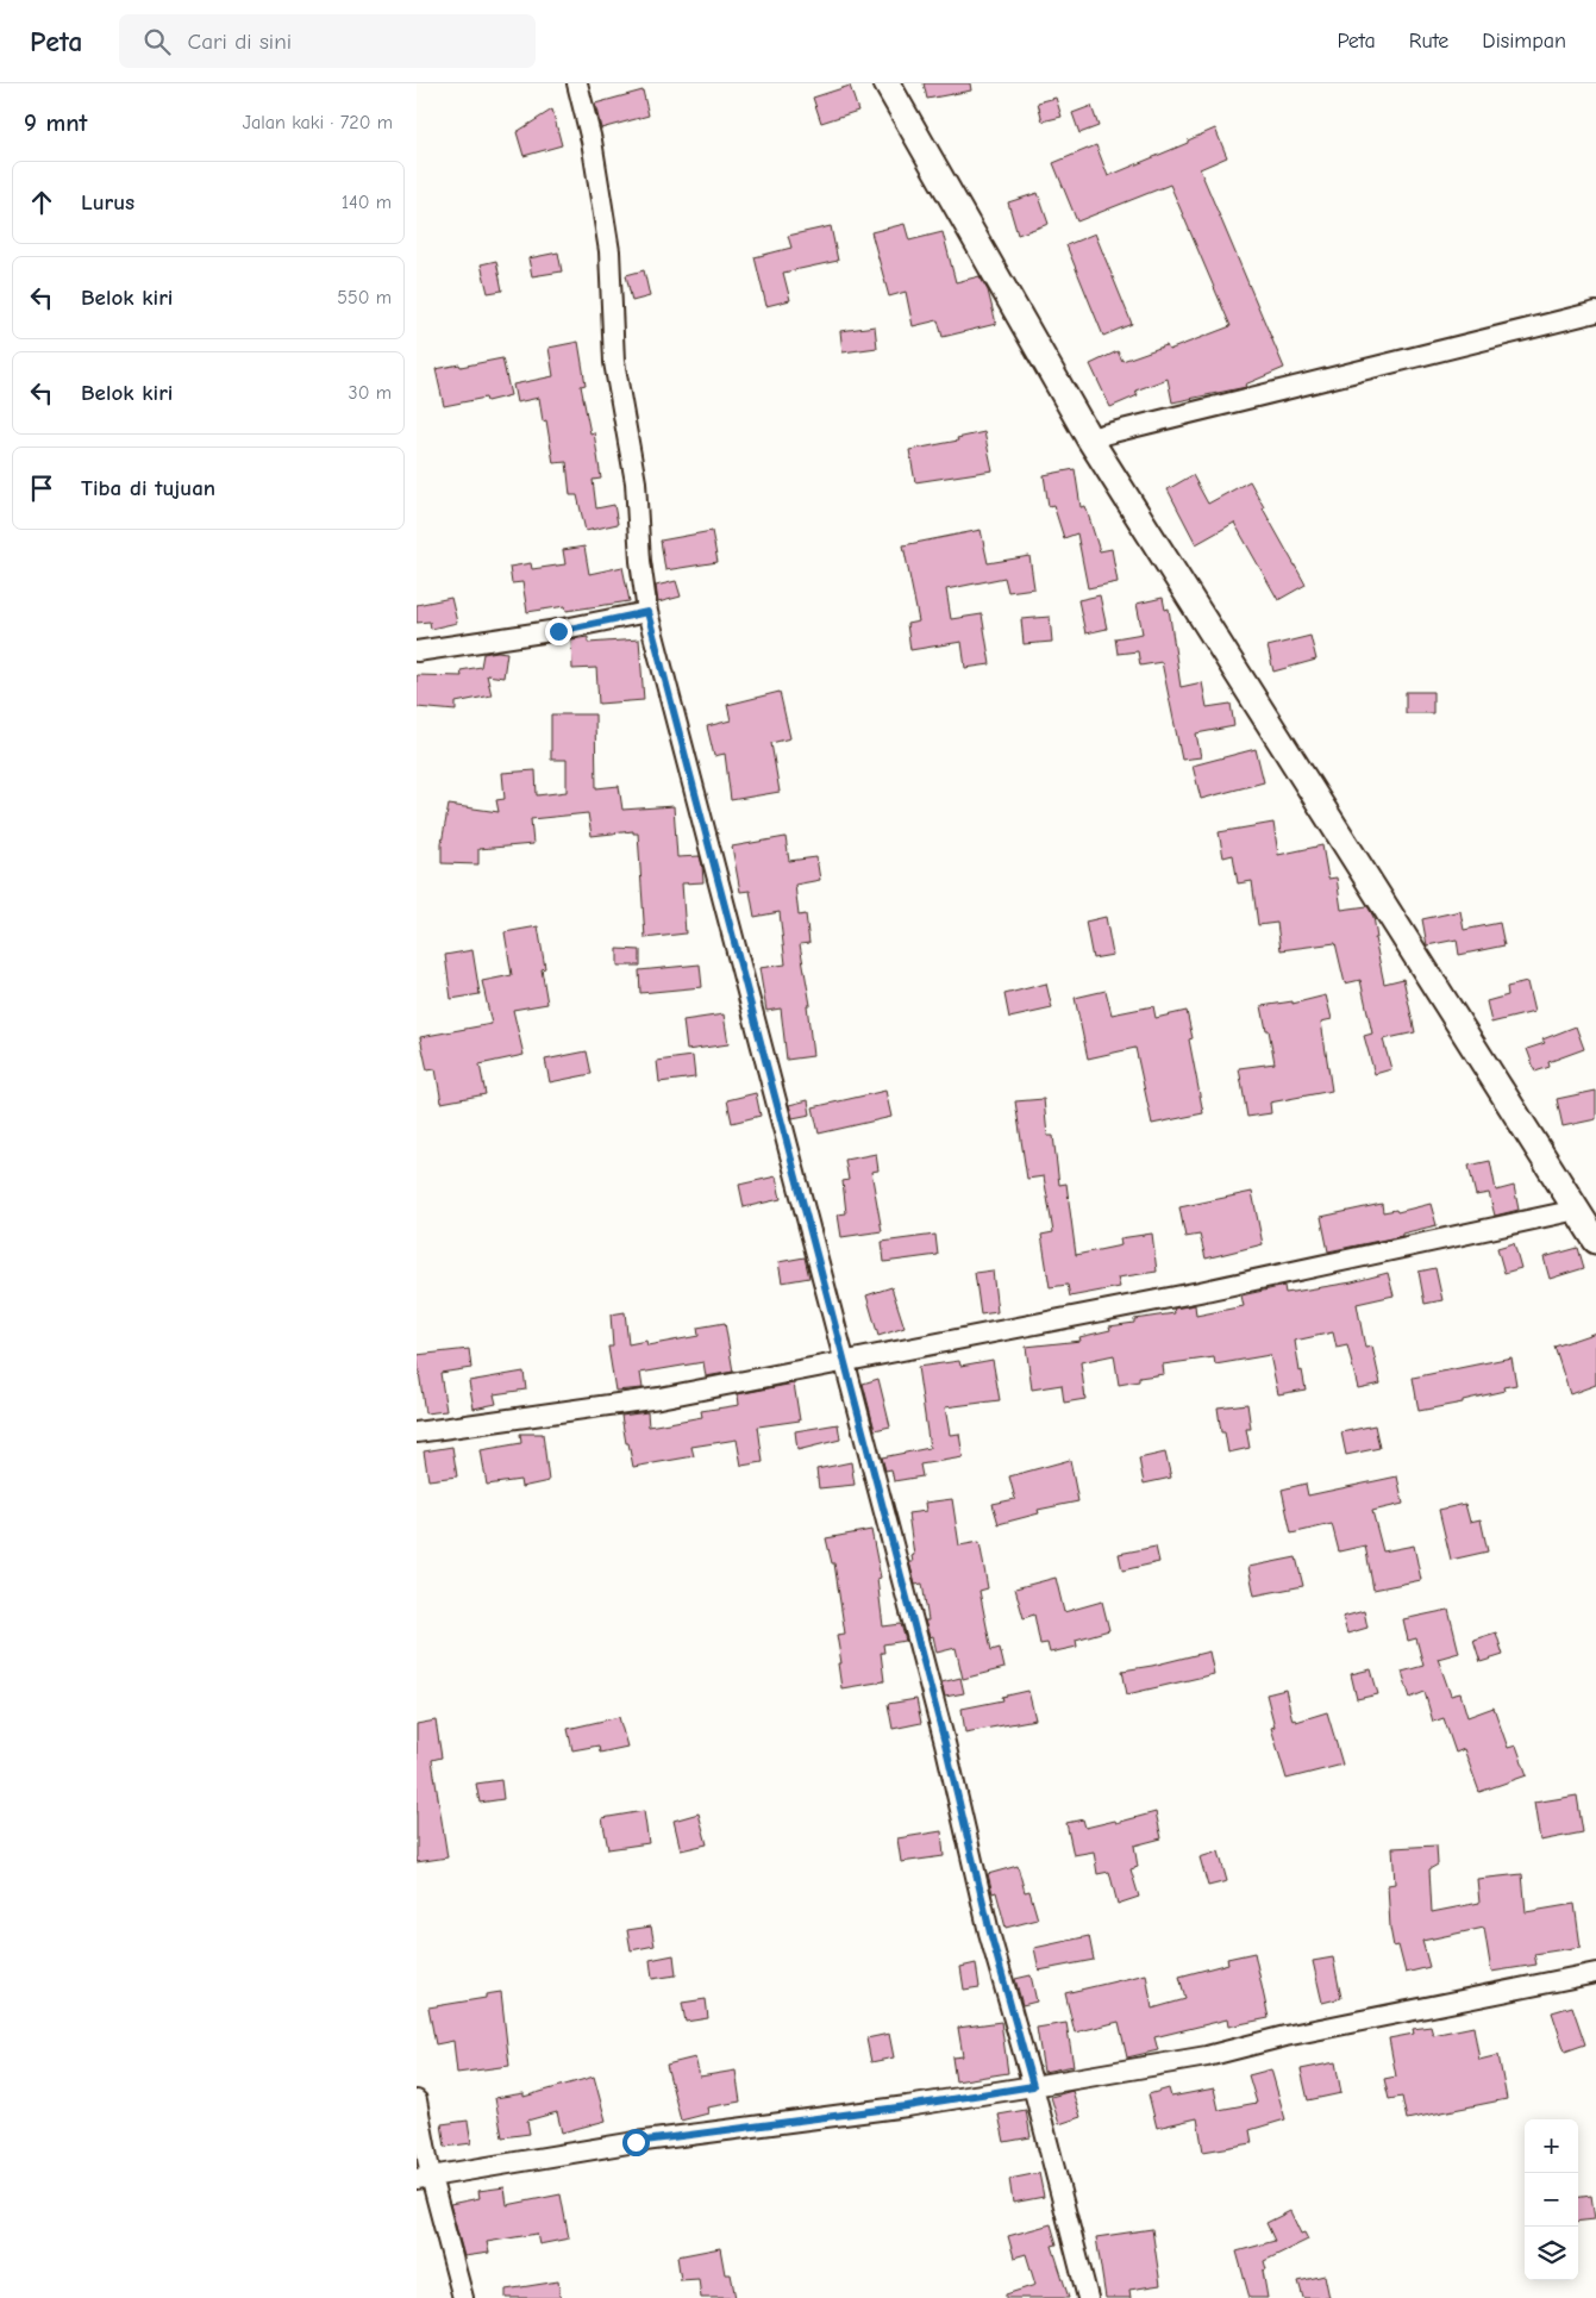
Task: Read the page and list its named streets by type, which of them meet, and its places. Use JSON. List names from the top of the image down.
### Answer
{
  "page": {
    "header": "Peta",
    "search": "Cari di sini",
    "nav": ["Peta", "Rute", "Disimpan"],
    "heading": ["9 mnt", "Jalan kaki · 720 m"],
    "list": [
      ["Lurus", "140 m"],
      ["Belok kiri", "550 m"],
      ["Belok kiri", "30 m"],
      "Tiba di tujuan"
    ],
    "map_buttons": ["+", "−"]
  }
}
